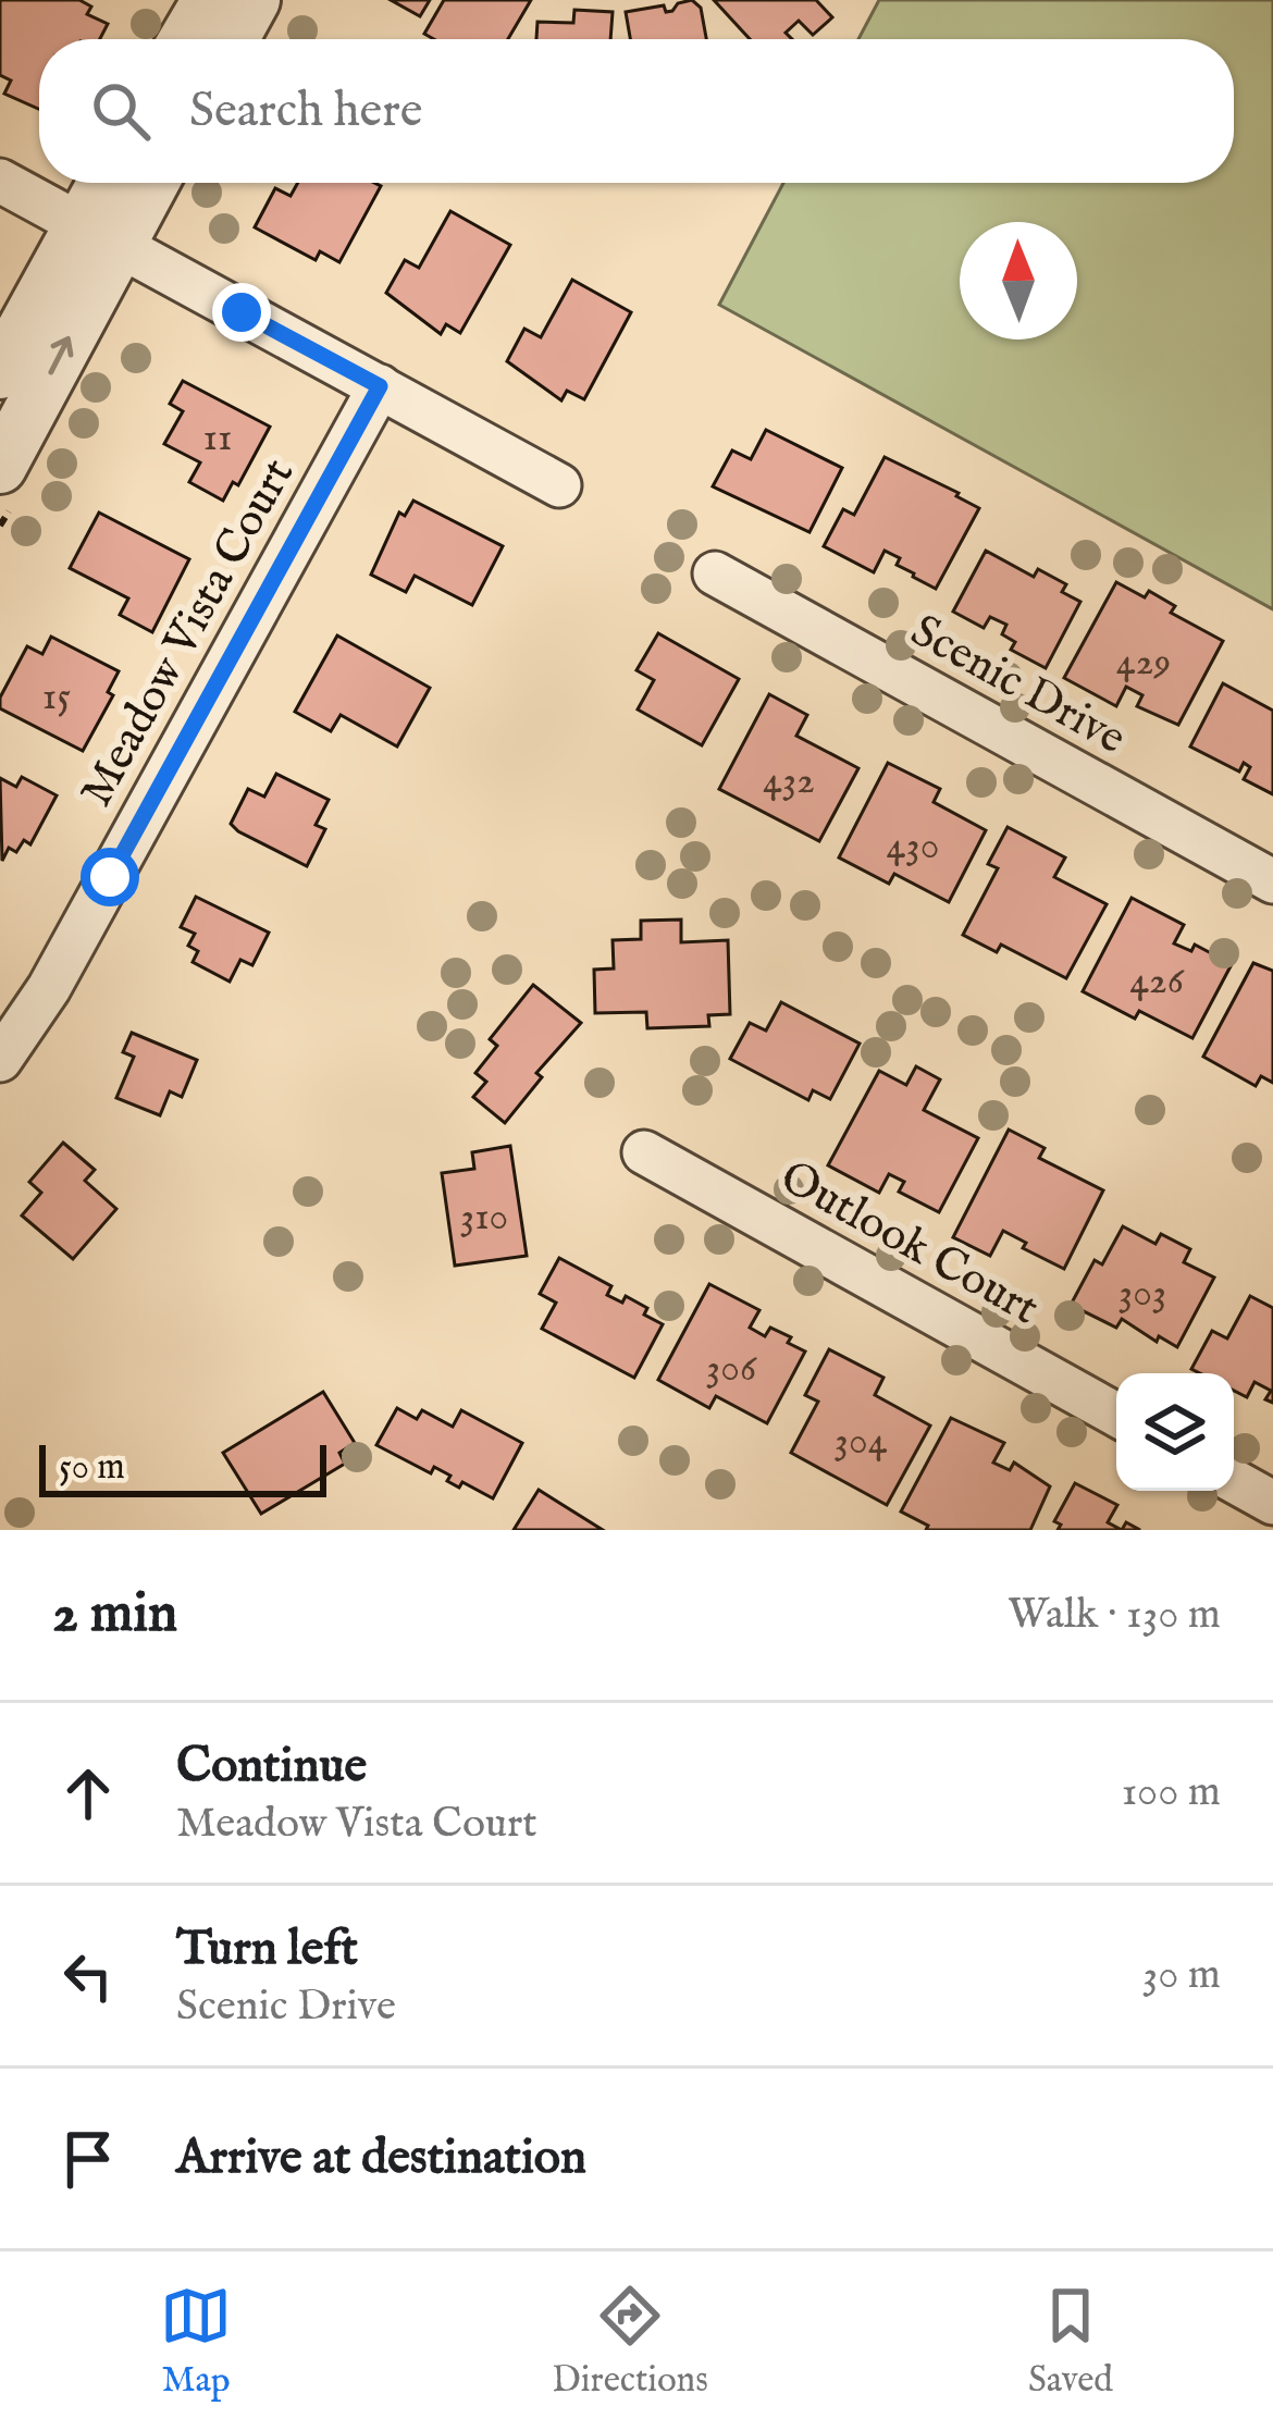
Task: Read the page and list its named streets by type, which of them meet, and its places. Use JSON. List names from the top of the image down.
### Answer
{
  "streets": {
    "street": ["Meadow Vista Court", "Scenic Drive", "Outlook Court"]
  },
  "house_numbers": [
    "11",
    "429",
    "15",
    "432",
    "430",
    "426",
    "310",
    "303",
    "306",
    "304"
  ],
  "scale_bar": "50 m",
  "north": "top",
  "page": {
    "search": "Search here",
    "scale": "50 m",
    "heading": ["2 min", "Walk · 130 m"],
    "list": [
      ["Continue", "Meadow Vista Court", "100 m"],
      ["Turn left", "Scenic Drive", "30 m"],
      "Arrive at destination"
    ],
    "nav": ["Map", "Directions", "Saved"]
  }
}
